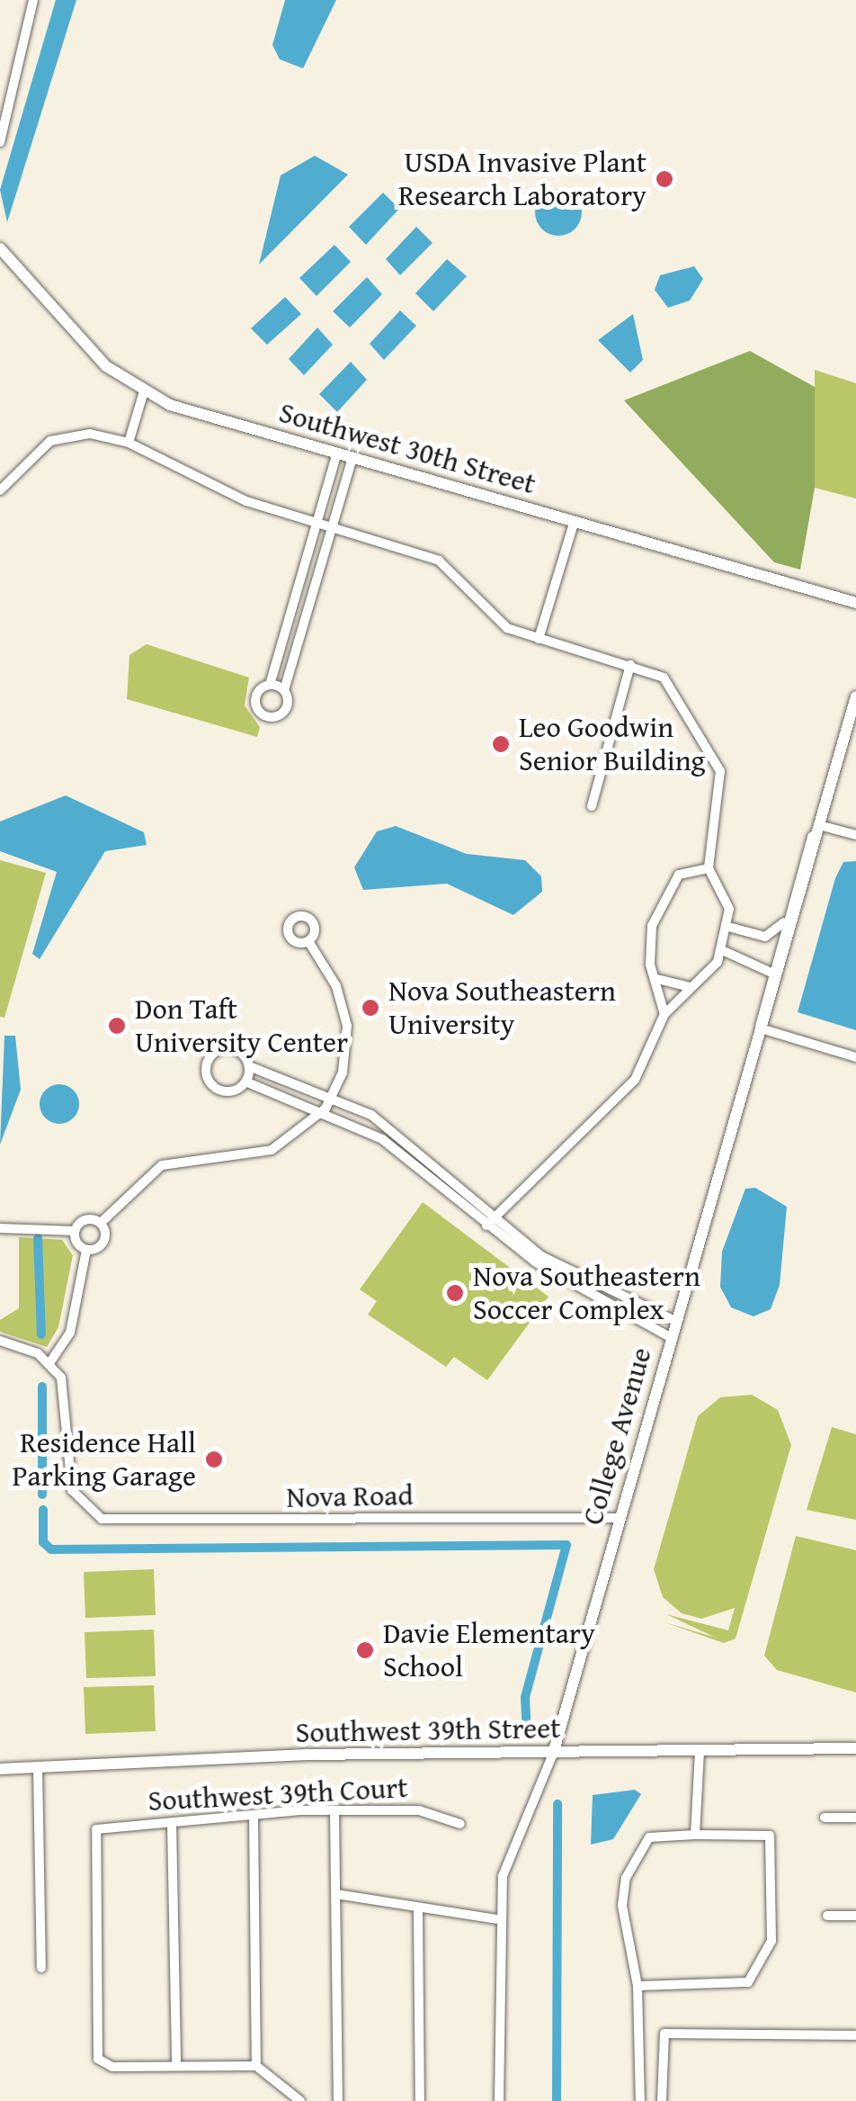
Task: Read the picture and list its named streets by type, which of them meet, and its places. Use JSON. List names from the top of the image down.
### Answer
{
  "streets": {
    "street": [
      "Southwest 30th Street",
      "College Avenue",
      "Nova Road",
      "Southwest 39th Street",
      "Southwest 39th Court"
    ]
  },
  "crossings": [
    ["College Avenue", "Nova Road"],
    ["College Avenue", "Southwest 39th Street"]
  ],
  "places": [
    "USDA Invasive Plant Research Laboratory",
    "Leo Goodwin Senior Building",
    "Nova Southeastern University",
    "Don Taft University Center",
    "Nova Southeastern Soccer Complex",
    "Residence Hall Parking Garage",
    "Davie Elementary School"
  ]
}
